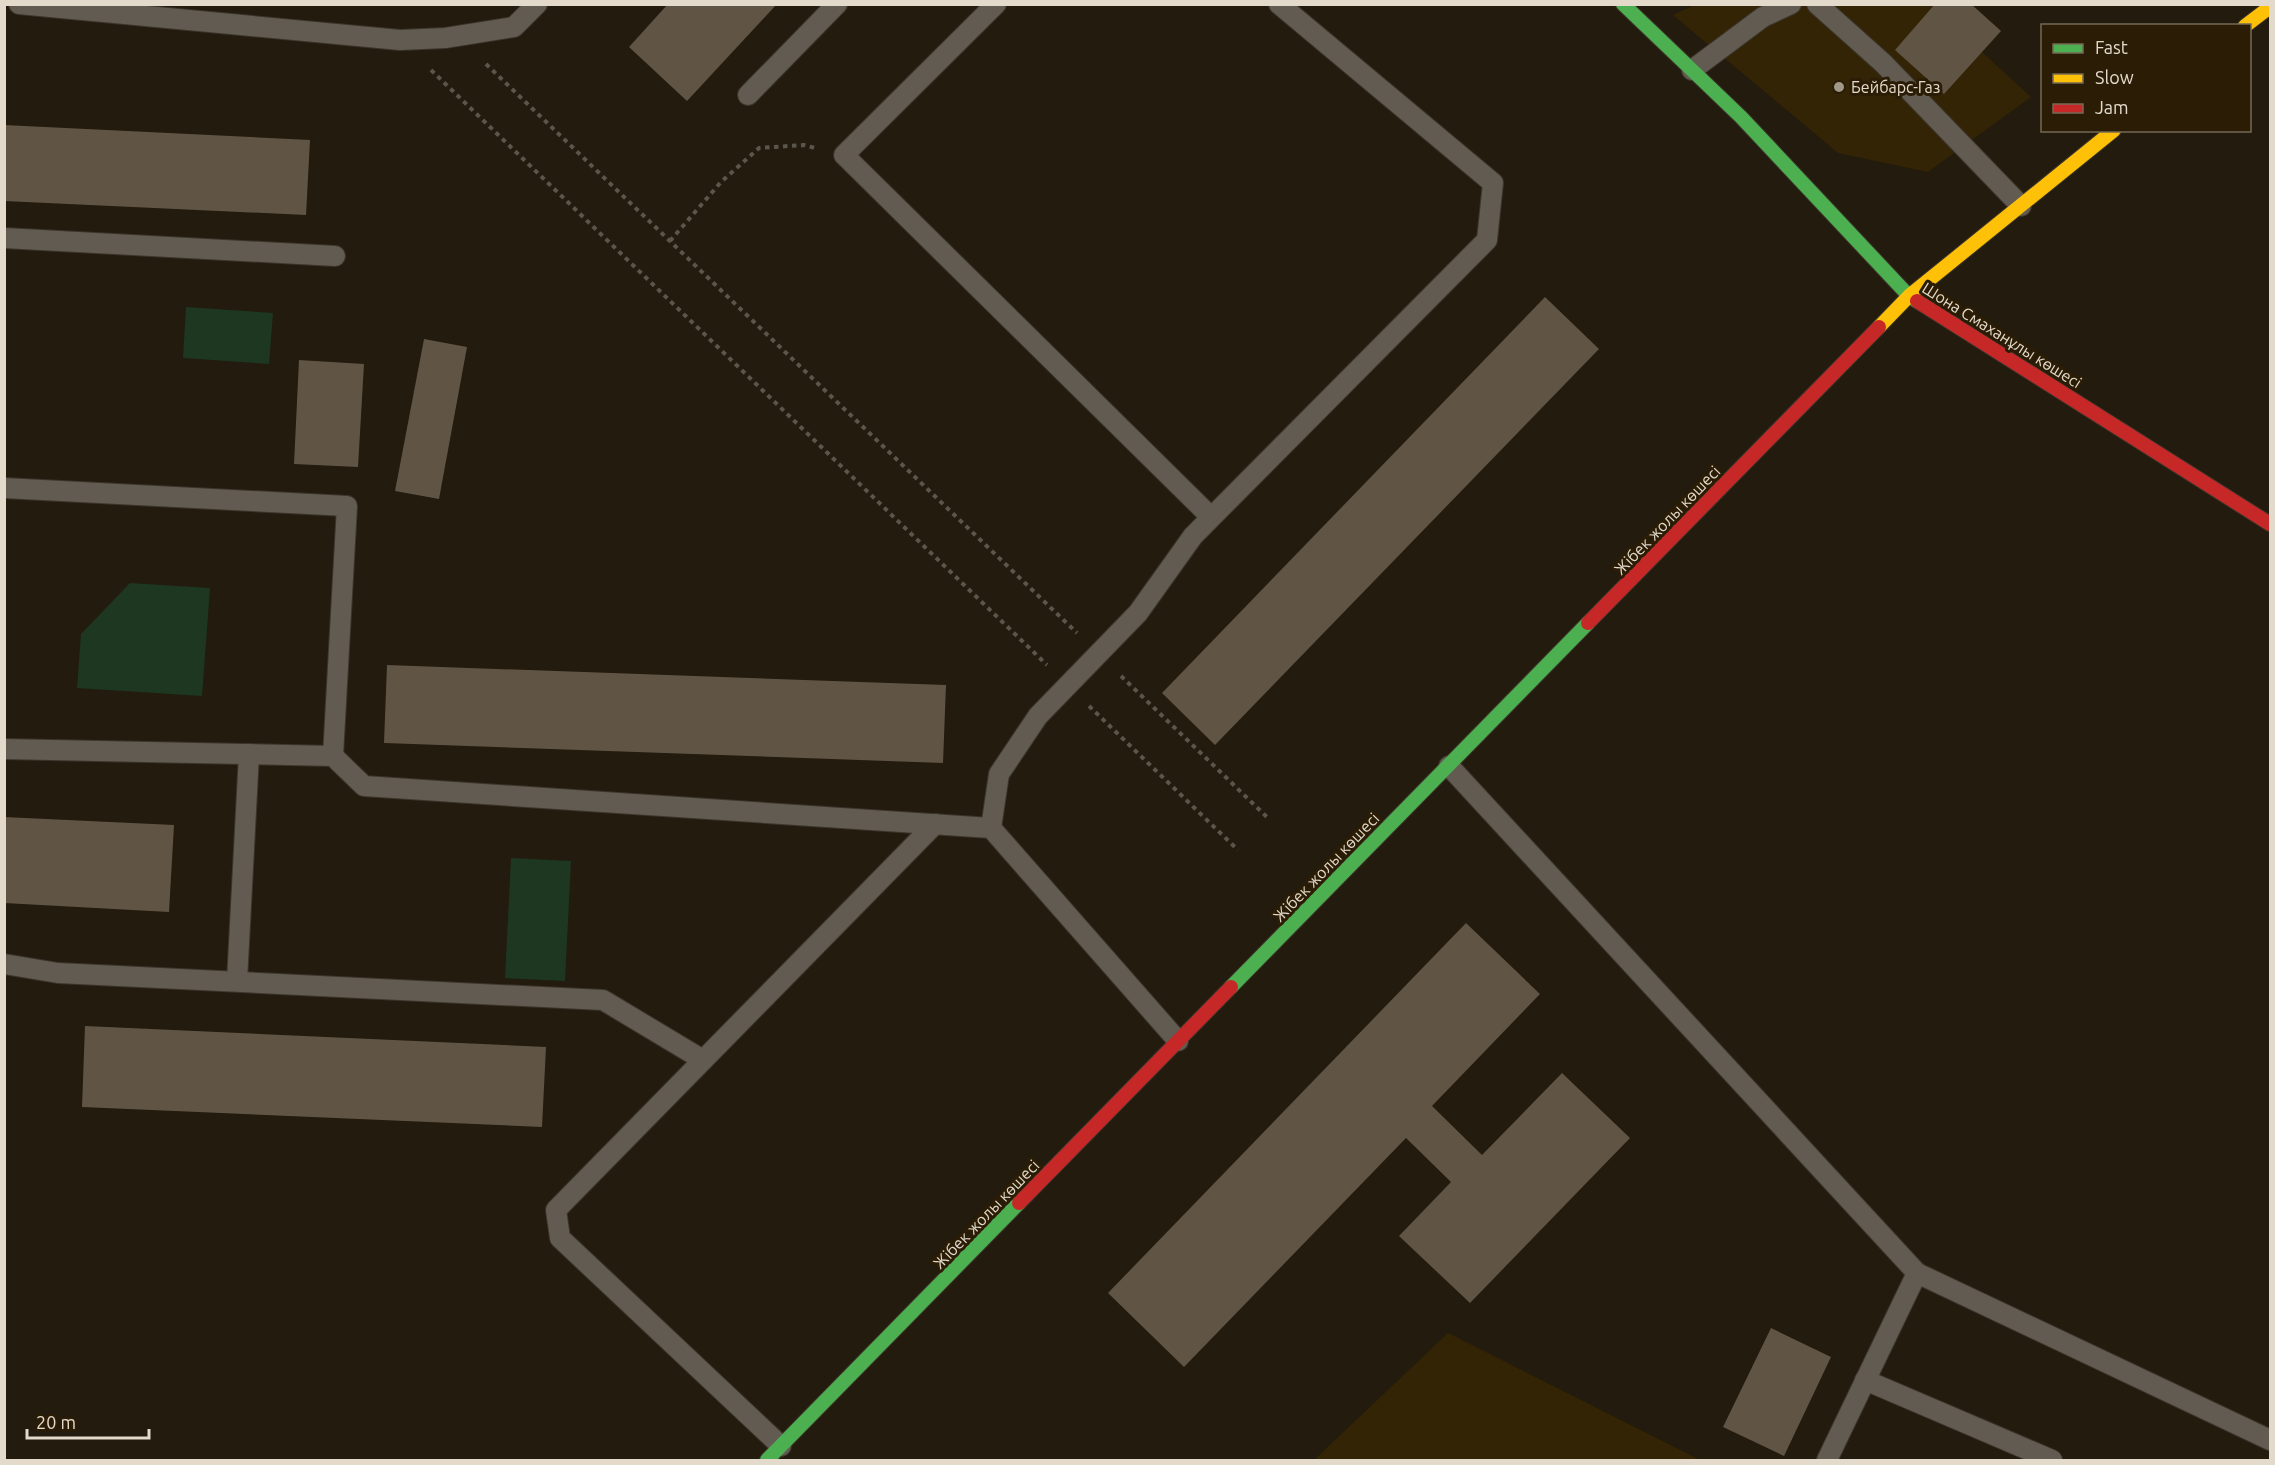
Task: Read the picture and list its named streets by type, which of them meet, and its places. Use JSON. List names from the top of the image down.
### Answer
{
  "streets": {
    "main road": ["Шона Смаханұлы көшесі", "Жібек жолы көшесі"]
  },
  "crossings": [
    ["Шона Смаханұлы көшесі", "Жібек жолы көшесі"]
  ],
  "places": ["Бейбарс-Газ"],
  "legend": ["Fast", "Slow", "Jam"],
  "scale_bar": "20 m"
}
